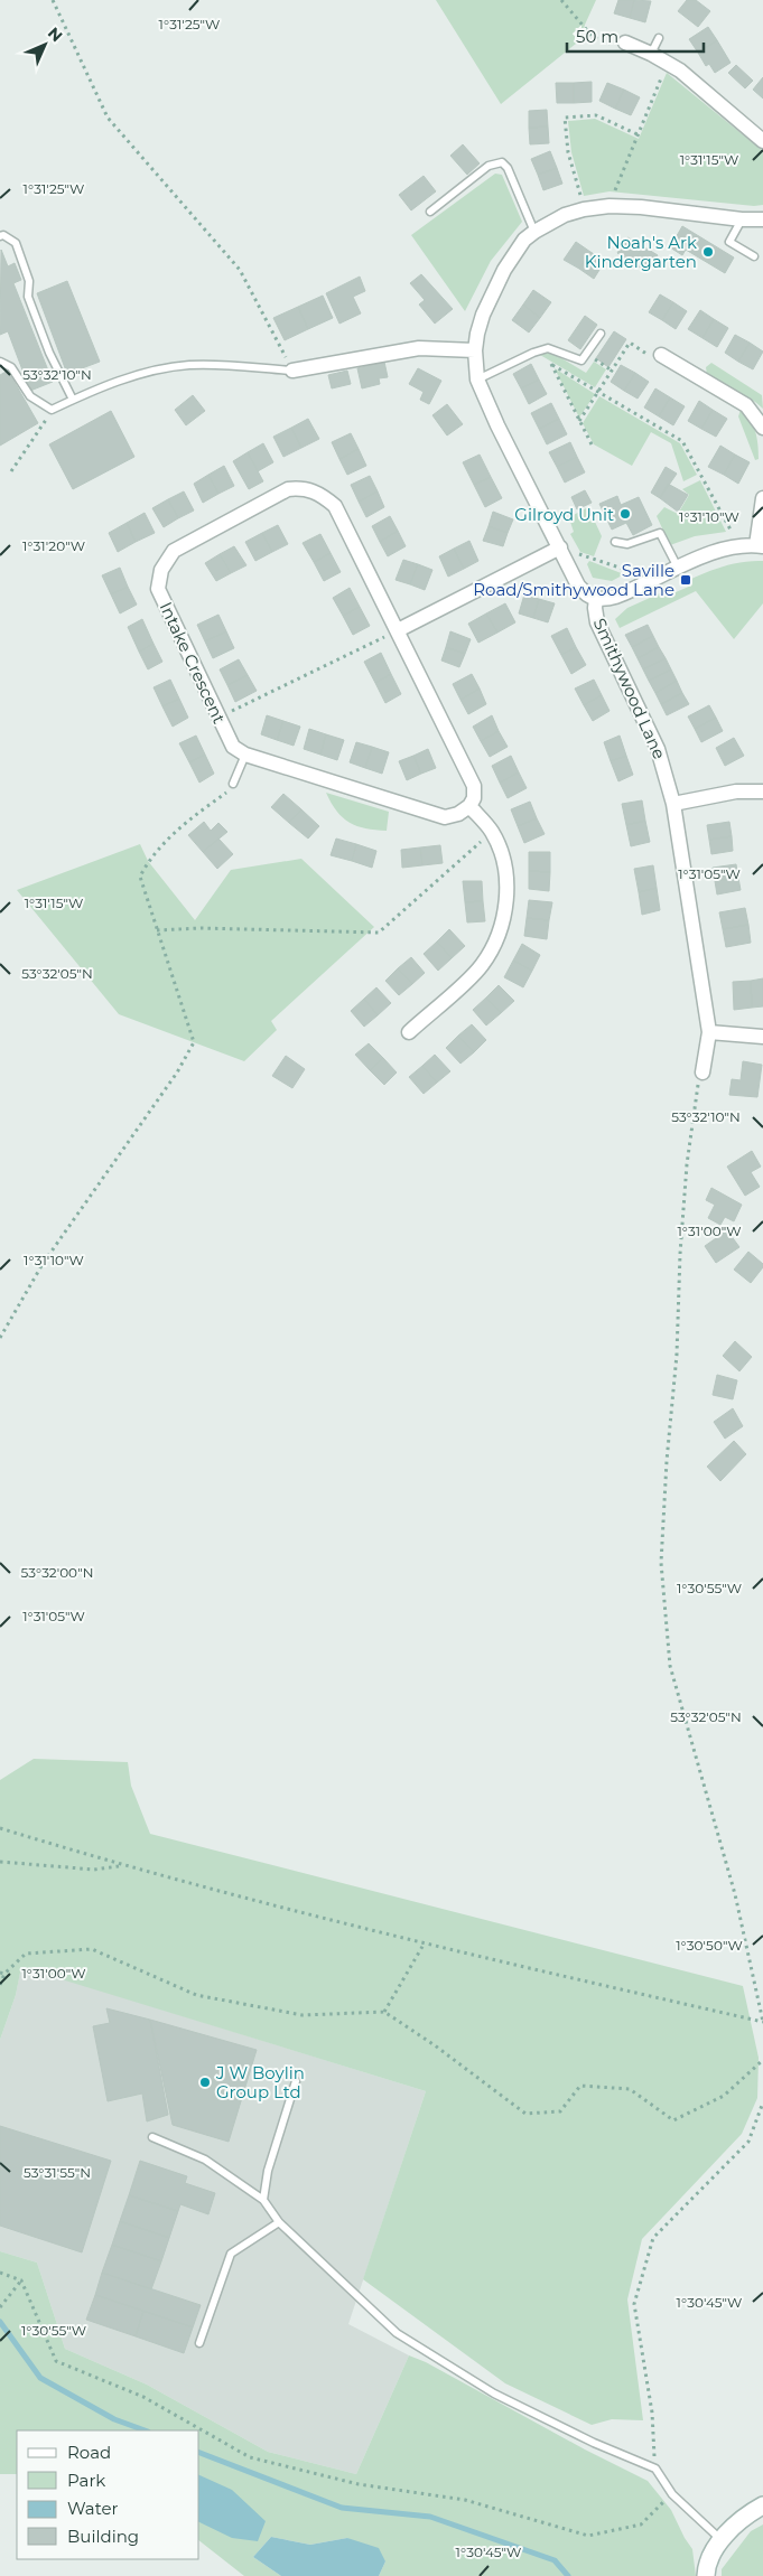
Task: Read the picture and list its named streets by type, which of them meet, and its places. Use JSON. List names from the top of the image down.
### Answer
{
  "streets": {
    "street": ["Intake Crescent", "Smithywood Lane"]
  },
  "places": {
    "other": ["Noah's Ark Kindergarten", "Gilroyd Unit", "J W Boylin Group Ltd"],
    "transit": ["Saville Road/Smithywood Lane"]
  },
  "legend": [
    "Road",
    "Park",
    "Water",
    "Building"
  ],
  "scale_bar": "50 m",
  "north": "top right",
  "coordinates": [
    "1°31'25\"W",
    "1°31'15\"W",
    "53°32'10\"N",
    "1°31'10\"W",
    "1°31'20\"W",
    "1°31'05\"W",
    "53°32'05\"N",
    "1°31'00\"W",
    "53°32'00\"N",
    "1°30'55\"W",
    "1°30'50\"W",
    "53°31'55\"N",
    "1°30'45\"W"
  ]
}
